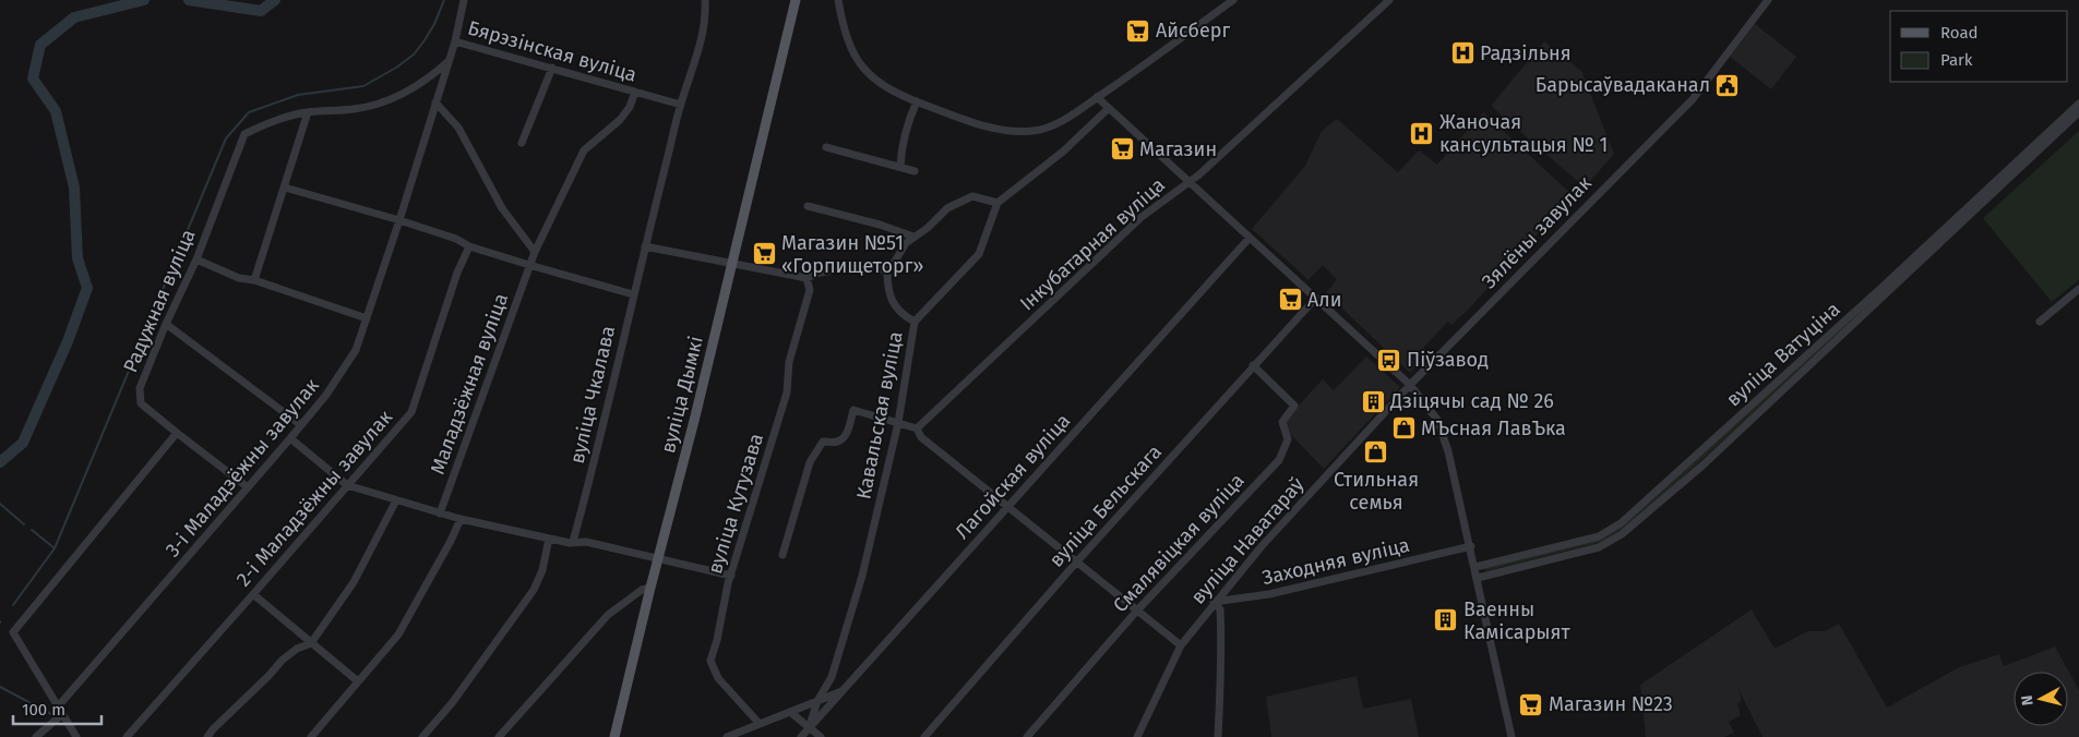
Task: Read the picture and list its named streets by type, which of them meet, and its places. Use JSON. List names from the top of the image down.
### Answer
{
  "streets": {
    "main road": ["вуліца Дымкі"],
    "street": [
      "Бярэзінская вуліца",
      "Зялёны завулак",
      "Інкубатарная вуліца",
      "Радужная вуліца",
      "вуліца Ватуціна",
      "Маладзёжная вуліца",
      "вуліца Чкалава",
      "Кавальская вуліца",
      "3-і Маладзёжны завулак",
      "Лагойская вуліца",
      "2-і Маладзёжны завулак",
      "вуліца Кутузава",
      "вуліца Бельскага",
      "вуліца Наватараў",
      "Смалявіцкая вуліца",
      "Заходняя вуліца"
    ]
  },
  "crossings": [
    ["Бярэзінская вуліца", "Маладзёжная вуліца"],
    ["Бярэзінская вуліца", "вуліца Чкалава"],
    ["Бярэзінская вуліца", "3-і Маладзёжны завулак"],
    ["Зялёны завулак", "вуліца Наватараў"],
    ["Радужная вуліца", "3-і Маладзёжны завулак"],
    ["Кавальская вуліца", "Лагойская вуліца"],
    ["вуліца Бельскага", "Смалявіцкая вуліца"],
    ["вуліца Наватараў", "Заходняя вуліца"]
  ],
  "places": {
    "supermarket": [
      "Айсберг",
      "Магазин",
      "Магазин №51 «Горпищеторг»",
      "Али",
      "Магазин №23"
    ],
    "hospital": ["Радзільня", "Жаночая кансультацыя № 1"],
    "public building": ["Барысаўвадаканал"],
    "bus stop": ["Піўзавод"],
    "building": ["Дзіцячы сад № 26", "Ваенны Камісарыят"],
    "shop": ["МЪсная ЛавЪка", "Стильная семья"]
  },
  "legend": ["Road", "Park"],
  "scale_bar": "100 m",
  "north": "left"
}
